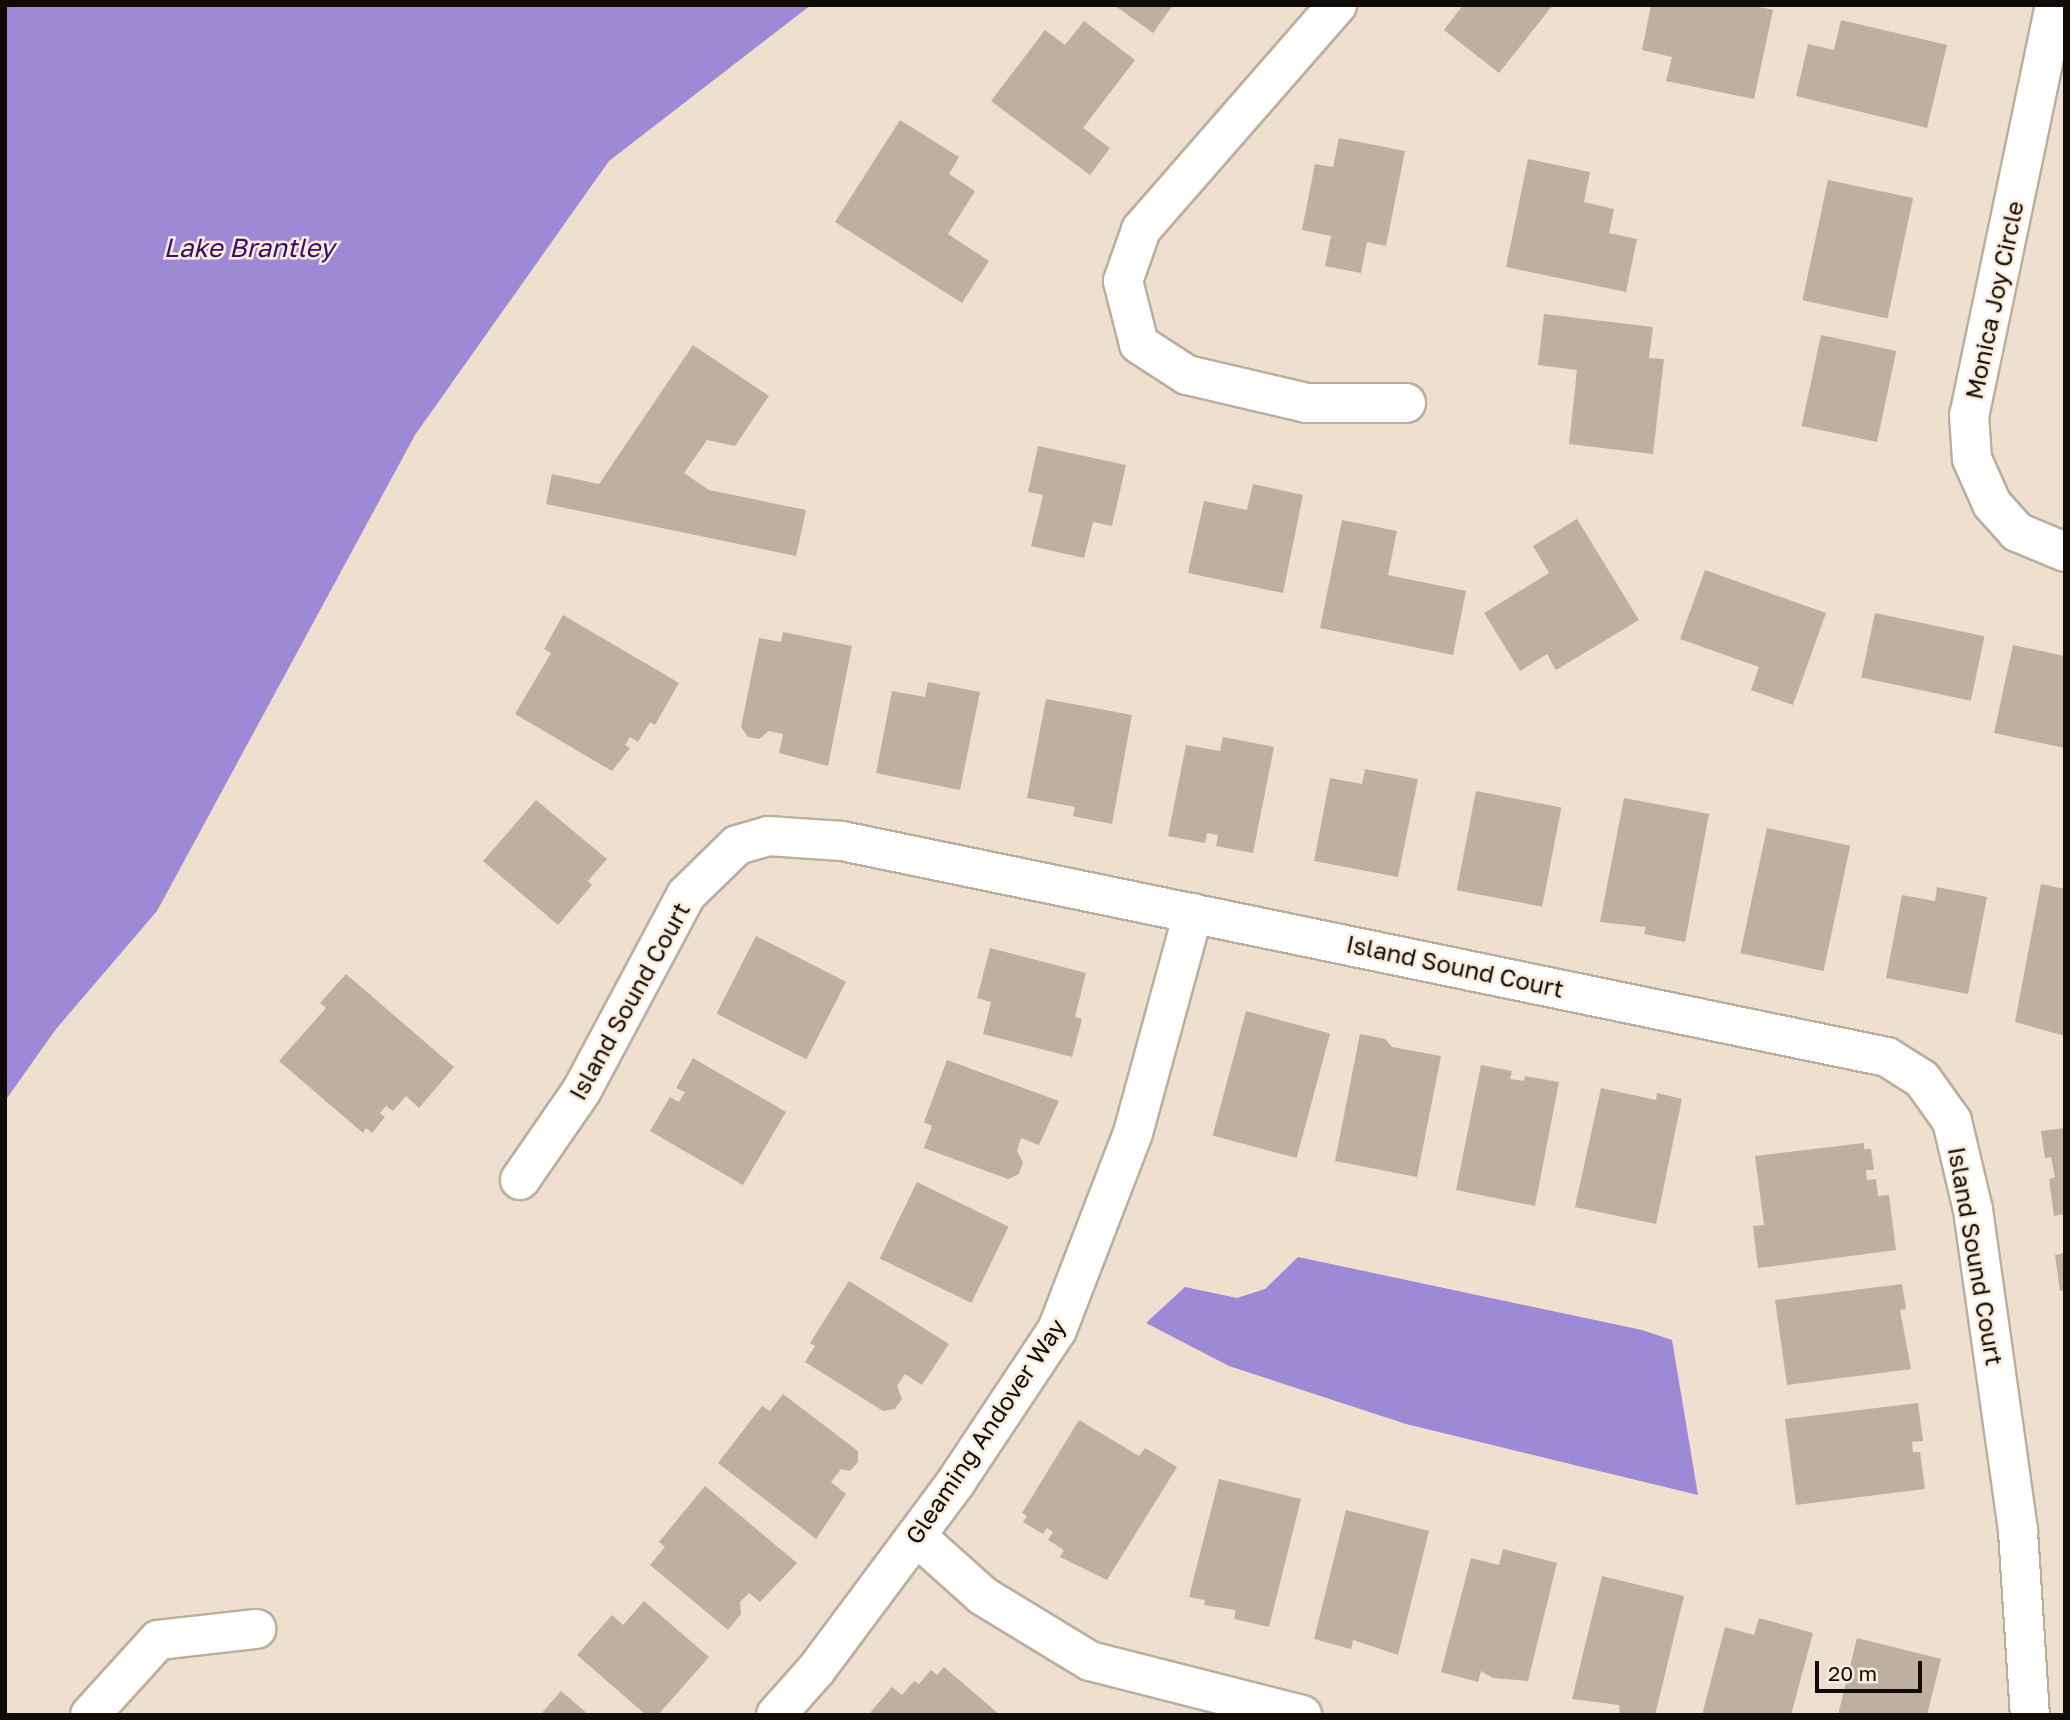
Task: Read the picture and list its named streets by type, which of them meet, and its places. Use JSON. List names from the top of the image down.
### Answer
{
  "streets": {
    "street": ["Monica Joy Circle", "Island Sound Court", "Gleaming Andover Way"]
  },
  "crossings": [
    ["Island Sound Court", "Gleaming Andover Way"]
  ],
  "water": ["Lake Brantley"],
  "scale_bar": "20 m"
}
